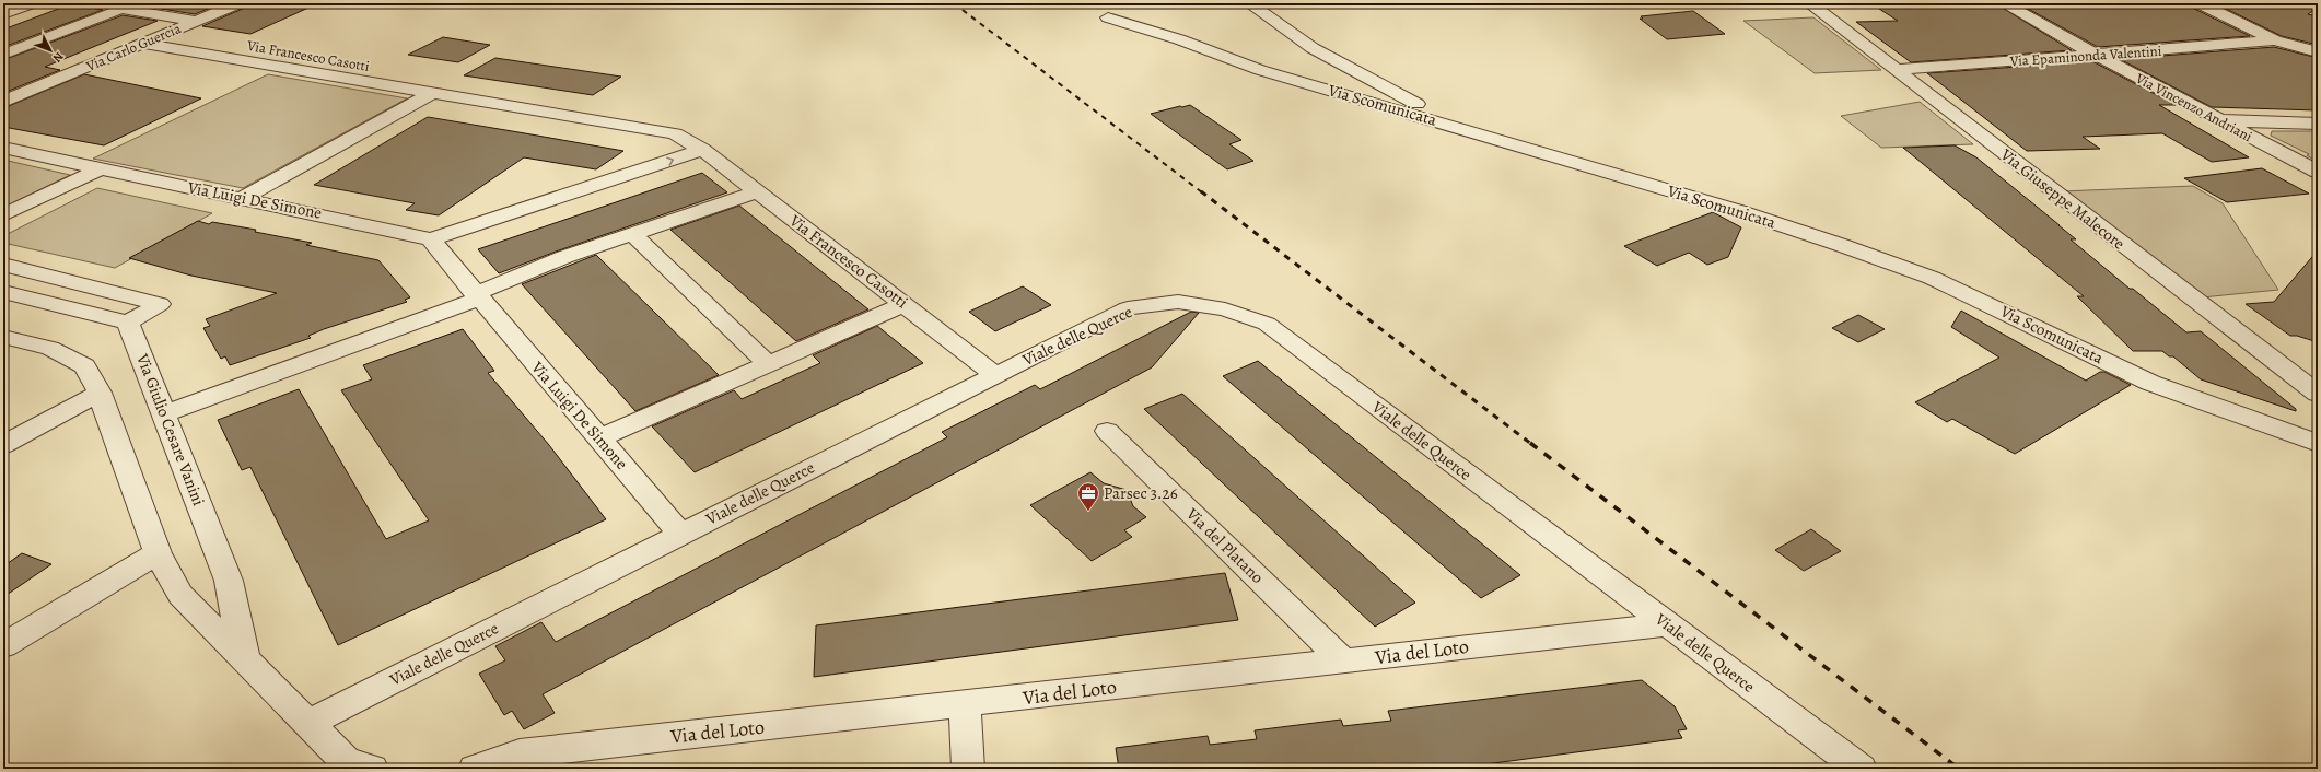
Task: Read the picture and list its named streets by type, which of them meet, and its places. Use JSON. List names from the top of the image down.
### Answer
{
  "streets": {
    "street": [
      "Via Carlo Guercia",
      "Via Francesco Casotti",
      "Via Epaminonda Valentini",
      "Via Scomunicata",
      "Via Vincenzo Andriani",
      "Via Giuseppe Malecore",
      "Via Luigi De Simone",
      "Viale delle Querce",
      "Via Giulio Cesare Vanini",
      "Via del Platano",
      "Via del Loto"
    ]
  },
  "crossings": [
    ["Via Carlo Guercia", "Via Francesco Casotti"],
    ["Via Francesco Casotti", "Viale delle Querce"],
    ["Via Epaminonda Valentini", "Via Vincenzo Andriani"],
    ["Via Epaminonda Valentini", "Via Giuseppe Malecore"],
    ["Via Luigi De Simone", "Viale delle Querce"],
    ["Viale delle Querce", "Via del Loto"],
    ["Via del Platano", "Via del Loto"]
  ],
  "places": {
    "office": ["Parsec 3.26"]
  },
  "north": "bottom right"
}
